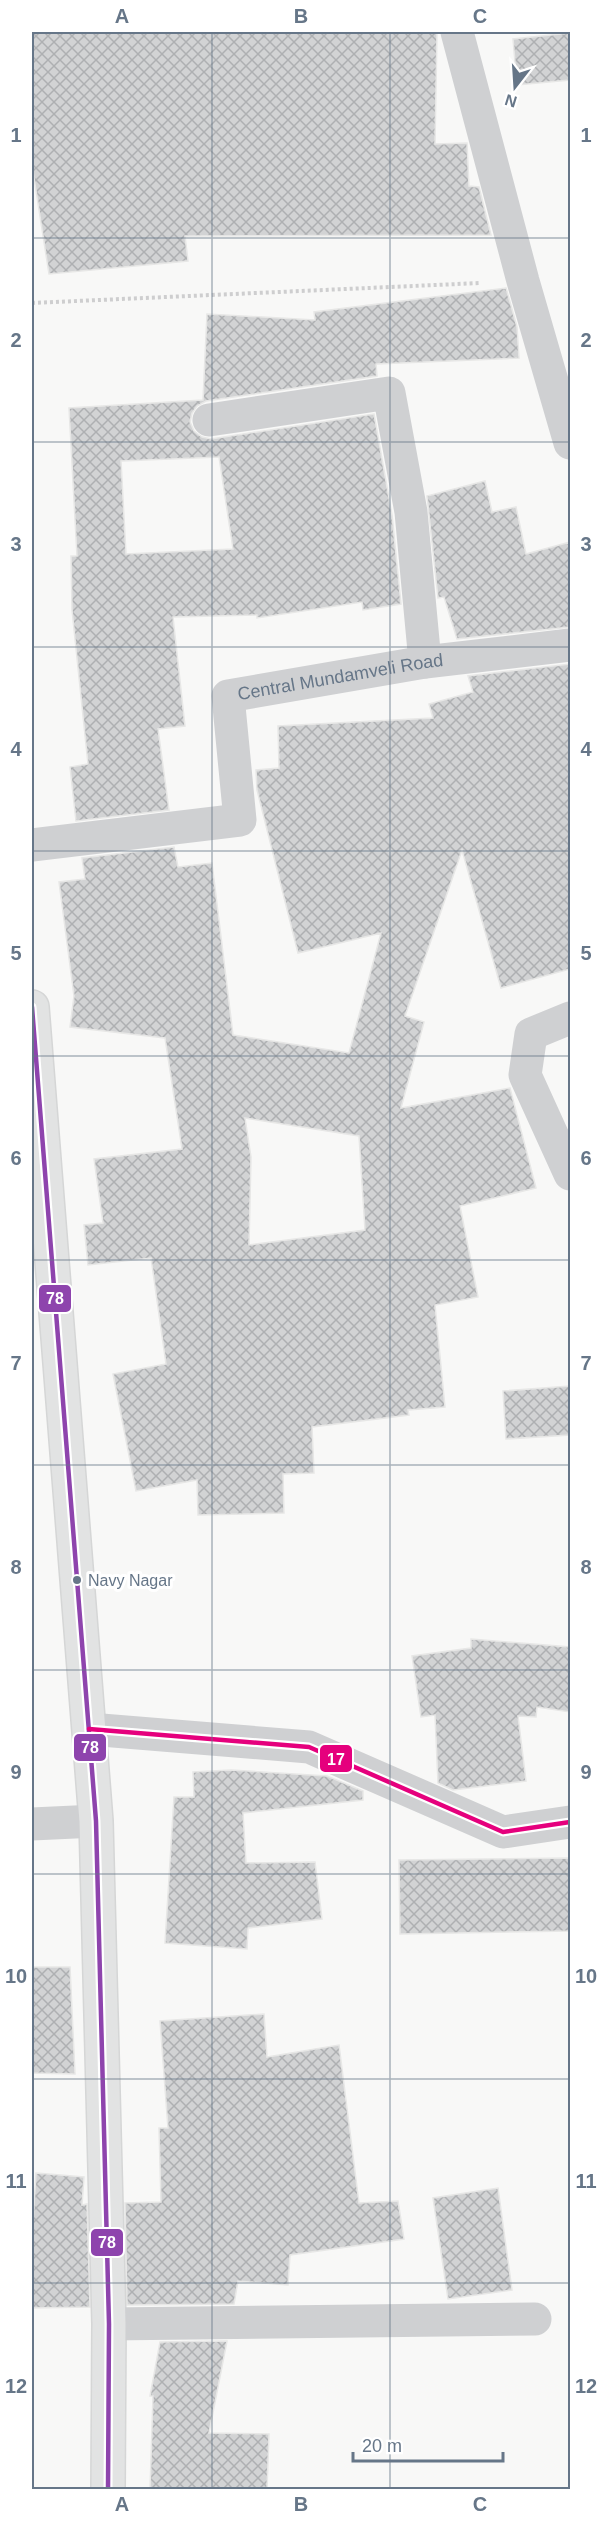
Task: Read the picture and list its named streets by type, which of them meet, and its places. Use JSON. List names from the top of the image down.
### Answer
{
  "streets": {
    "street": ["Central Mundamveli Road"]
  },
  "places": ["Navy Nagar"],
  "lines": ["transit line 78", "transit line 17"],
  "scale_bar": "20 m",
  "north": "bottom",
  "grid": {
    "columns": ["A", "B", "C"],
    "rows": [
      "1",
      "2",
      "3",
      "4",
      "5",
      "6",
      "7",
      "8",
      "9",
      "10",
      "11",
      "12"
    ]
  }
}
